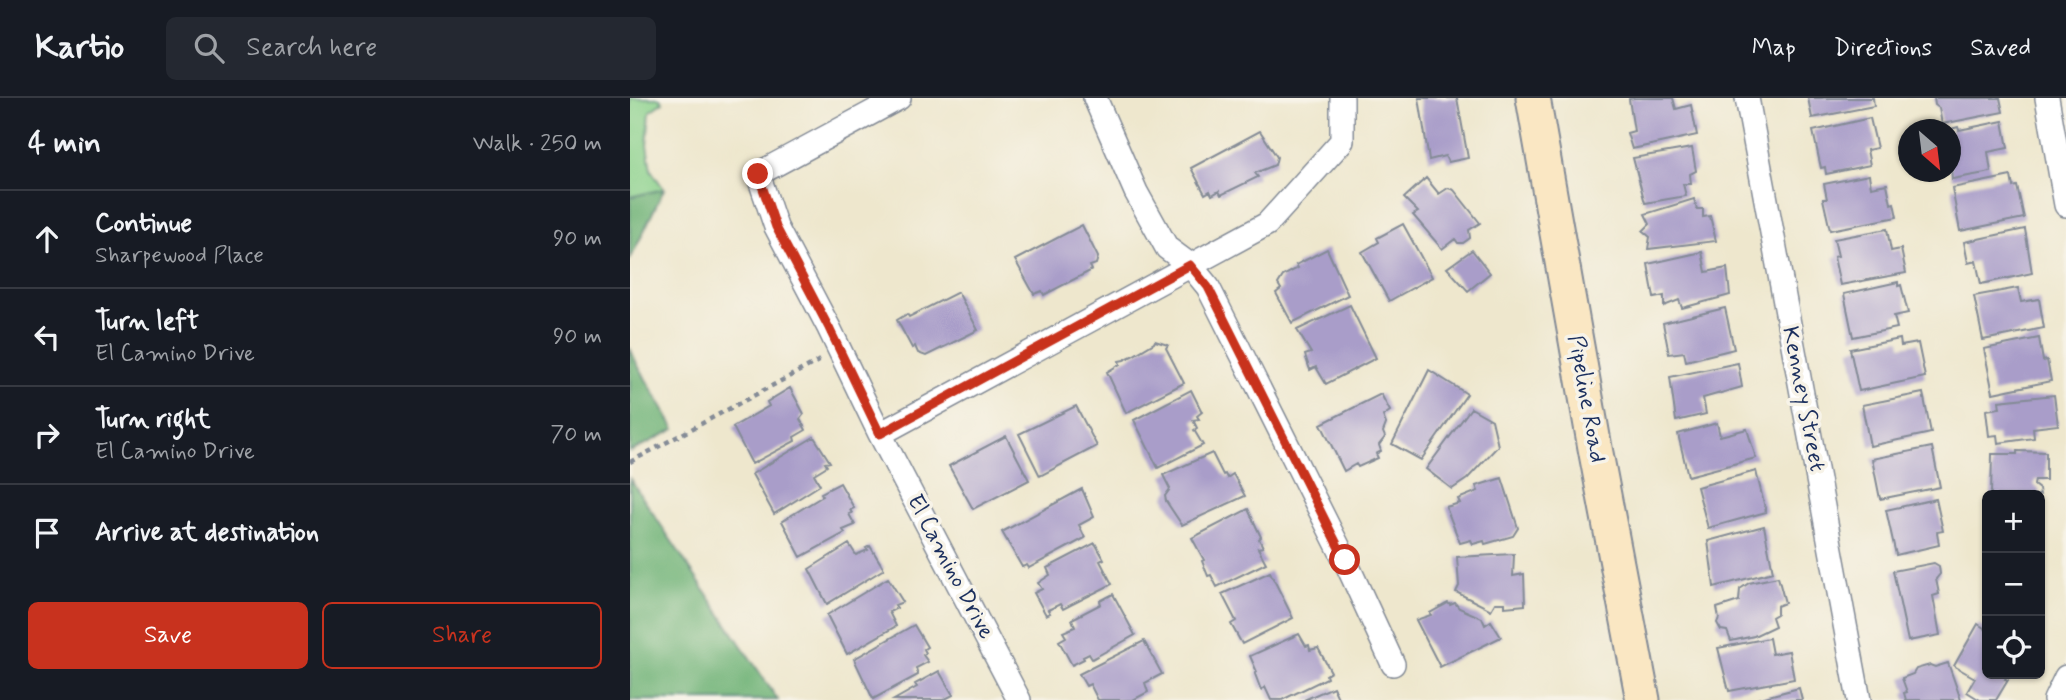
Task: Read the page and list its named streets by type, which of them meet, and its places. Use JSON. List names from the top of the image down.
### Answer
{
  "streets": {
    "main road": ["Pipeline Road"],
    "street": ["Kenney Street", "El Camino Drive"]
  },
  "north": "bottom right",
  "page": {
    "header": "Kartio",
    "search": "Search here",
    "nav": ["Map", "Directions", "Saved"],
    "heading": ["4 min", "Walk · 250 m"],
    "list": [
      ["Continue", "Sharpewood Place", "90 m"],
      ["Turn left", "El Camino Drive", "90 m"],
      ["Turn right", "El Camino Drive", "70 m"],
      "Arrive at destination"
    ],
    "map_buttons": ["+", "−"],
    "buttons": ["Save", "Share"]
  }
}
